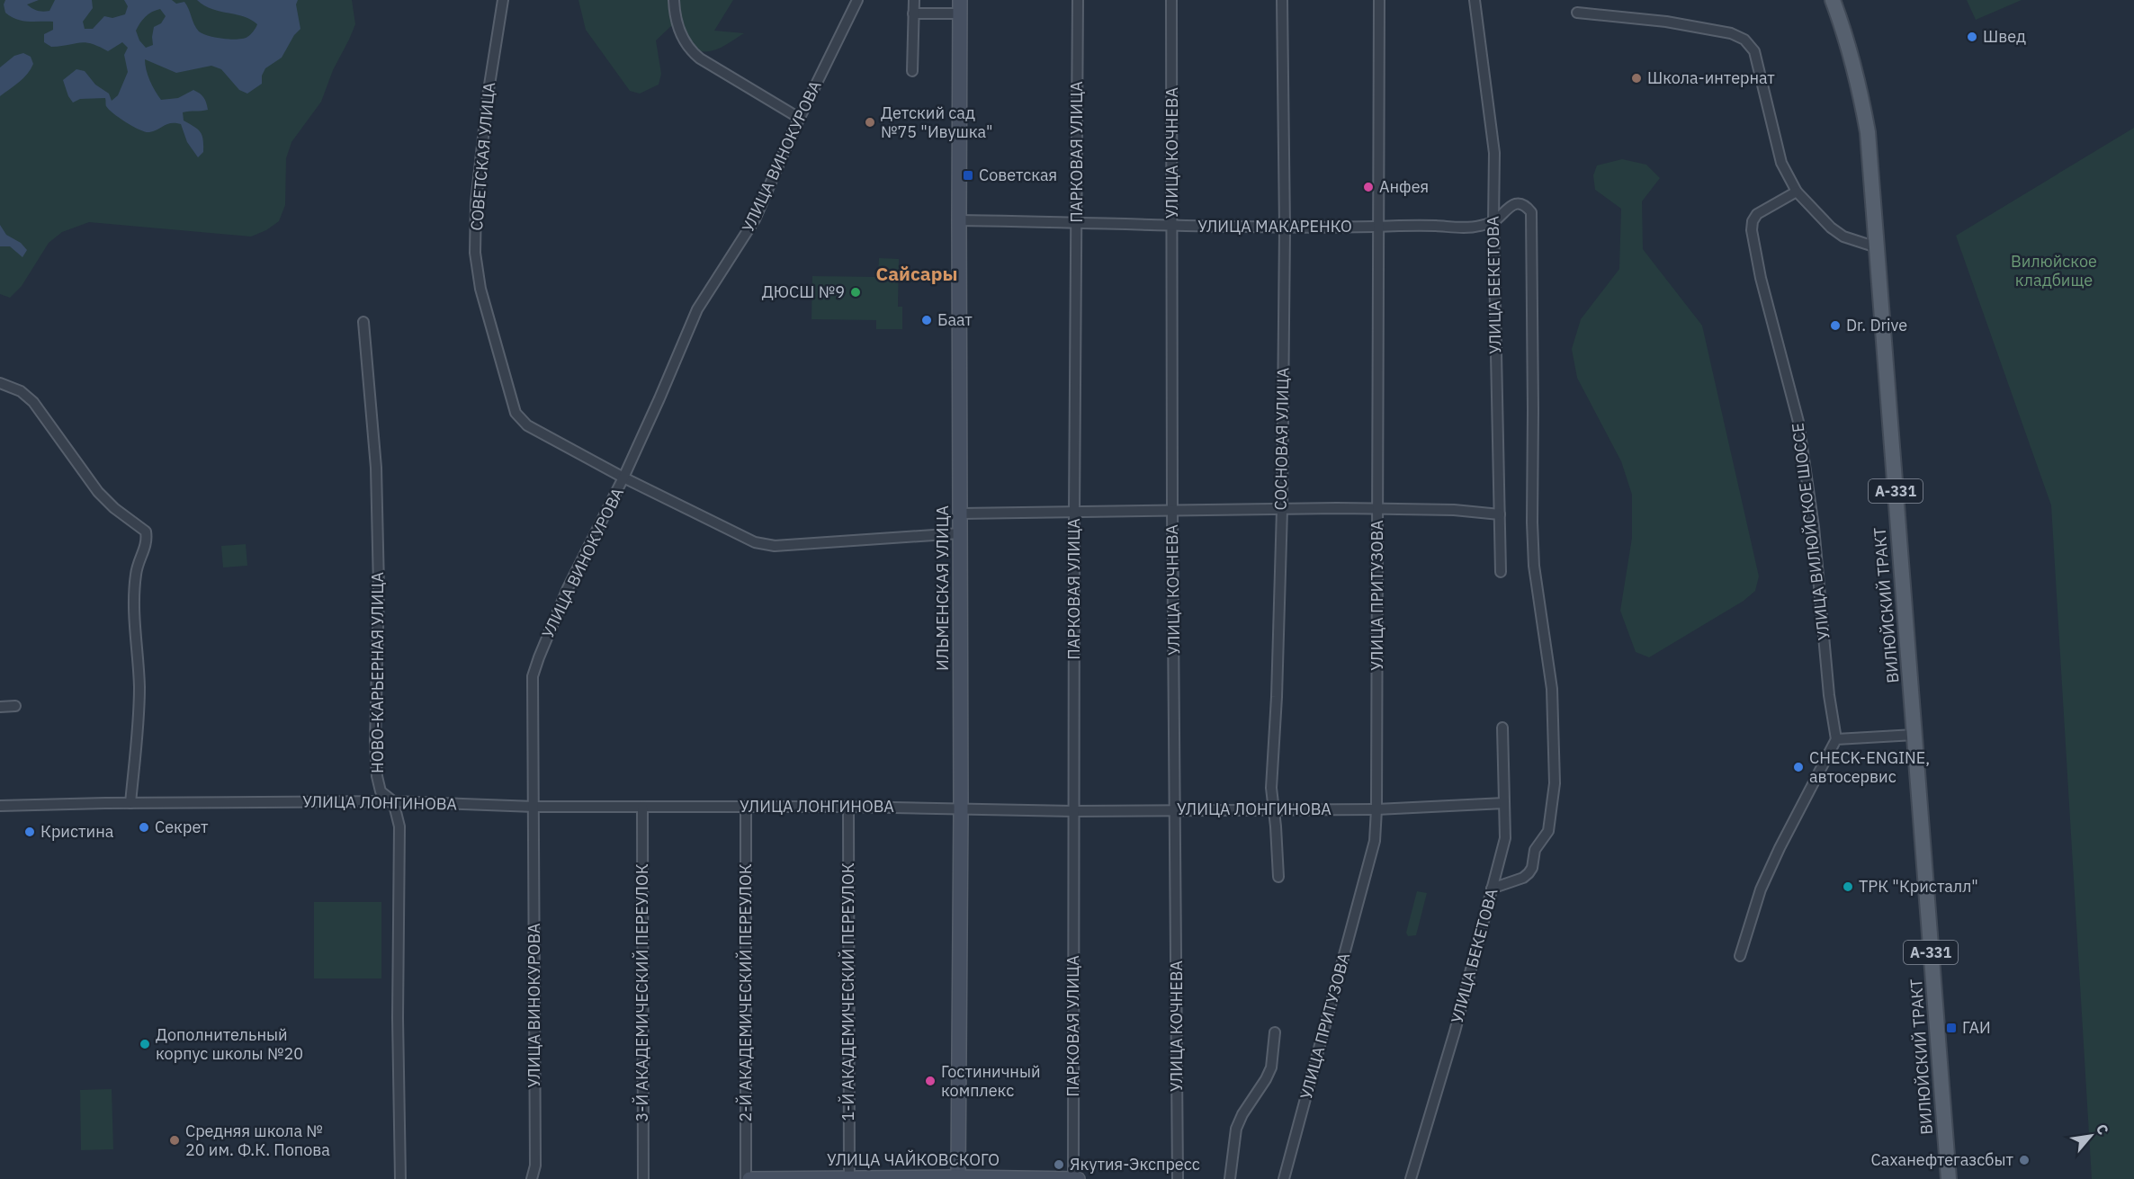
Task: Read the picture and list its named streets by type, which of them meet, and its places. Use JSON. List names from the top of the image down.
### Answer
{
  "streets": {
    "main road": [
      "А-331",
      "ИЛЬМЕНСКАЯ УЛИЦА",
      "ВИЛЮЙСКИЙ ТРАКТ",
      "УЛИЦА ЧАЙКОВСКОГО"
    ],
    "street": [
      "ПАРКОВАЯ УЛИЦА",
      "УЛИЦА КОЧНЕВА",
      "СОВЕТСКАЯ УЛИЦА",
      "УЛИЦА ВИНОКУРОВА",
      "УЛИЦА МАКАРЕНКО",
      "УЛИЦА БЕКЕТОВА",
      "СОСНОВАЯ УЛИЦА",
      "УЛИЦА ВИЛЮЙСКОЕ ШОССЕ",
      "УЛИЦА ПРИТУЗОВА",
      "НОВО-КАРЬЕРНАЯ УЛИЦА",
      "УЛИЦА ЛОНГИНОВА",
      "1-Й АКАДЕМИЧЕСКИЙ ПЕРЕУЛОК",
      "3-Й АКАДЕМИЧЕСКИЙ ПЕРЕУЛОК",
      "2-Й АКАДЕМИЧЕСКИЙ ПЕРЕУЛОК"
    ]
  },
  "crossings": [
    ["ПАРКОВАЯ УЛИЦА", "УЛИЦА МАКАРЕНКО"],
    ["ПАРКОВАЯ УЛИЦА", "УЛИЦА ЛОНГИНОВА"],
    ["ПАРКОВАЯ УЛИЦА", "УЛИЦА ЧАЙКОВСКОГО"],
    ["УЛИЦА КОЧНЕВА", "УЛИЦА МАКАРЕНКО"],
    ["УЛИЦА КОЧНЕВА", "УЛИЦА ЛОНГИНОВА"],
    ["СОВЕТСКАЯ УЛИЦА", "УЛИЦА ВИНОКУРОВА"],
    ["СОВЕТСКАЯ УЛИЦА", "ИЛЬМЕНСКАЯ УЛИЦА"],
    ["УЛИЦА ВИНОКУРОВА", "УЛИЦА ЛОНГИНОВА"],
    ["УЛИЦА МАКАРЕНКО", "УЛИЦА БЕКЕТОВА"],
    ["УЛИЦА МАКАРЕНКО", "СОСНОВАЯ УЛИЦА"],
    ["УЛИЦА МАКАРЕНКО", "ИЛЬМЕНСКАЯ УЛИЦА"],
    ["УЛИЦА МАКАРЕНКО", "УЛИЦА ПРИТУЗОВА"],
    ["УЛИЦА БЕКЕТОВА", "УЛИЦА ЛОНГИНОВА"],
    ["СОСНОВАЯ УЛИЦА", "УЛИЦА ЛОНГИНОВА"],
    ["ИЛЬМЕНСКАЯ УЛИЦА", "УЛИЦА ЛОНГИНОВА"],
    ["ИЛЬМЕНСКАЯ УЛИЦА", "УЛИЦА ЧАЙКОВСКОГО"],
    ["УЛИЦА ПРИТУЗОВА", "УЛИЦА ЛОНГИНОВА"],
    ["НОВО-КАРЬЕРНАЯ УЛИЦА", "УЛИЦА ЛОНГИНОВА"],
    ["УЛИЦА ЛОНГИНОВА", "1-Й АКАДЕМИЧЕСКИЙ ПЕРЕУЛОК"],
    ["УЛИЦА ЛОНГИНОВА", "3-Й АКАДЕМИЧЕСКИЙ ПЕРЕУЛОК"],
    ["УЛИЦА ЛОНГИНОВА", "2-Й АКАДЕМИЧЕСКИЙ ПЕРЕУЛОК"],
    ["1-Й АКАДЕМИЧЕСКИЙ ПЕРЕУЛОК", "УЛИЦА ЧАЙКОВСКОГО"],
    ["2-Й АКАДЕМИЧЕСКИЙ ПЕРЕУЛОК", "УЛИЦА ЧАЙКОВСКОГО"]
  ],
  "districts": ["Сайсары"],
  "parks": ["Вилюйское кладбище"],
  "places": {
    "other": [
      "Швед",
      "Школа-интернат",
      "Детский сад №75 \"Ивушка\"",
      "Анфея",
      "ДЮСШ №9",
      "Баат",
      "Dr. Drive",
      "CHECK-ENGINE, автосервис",
      "Секрет",
      "Кристина",
      "ТРК \"Кристалл\"",
      "Дополнительный корпус школы №20",
      "Гостиничный комплекс",
      "Средняя школа № 20 им. Ф.К. Попова",
      "Саханефтегазсбыт",
      "Якутия-Экспресс"
    ],
    "transit": ["Советская", "ГАИ"]
  },
  "north": "top right"
}
